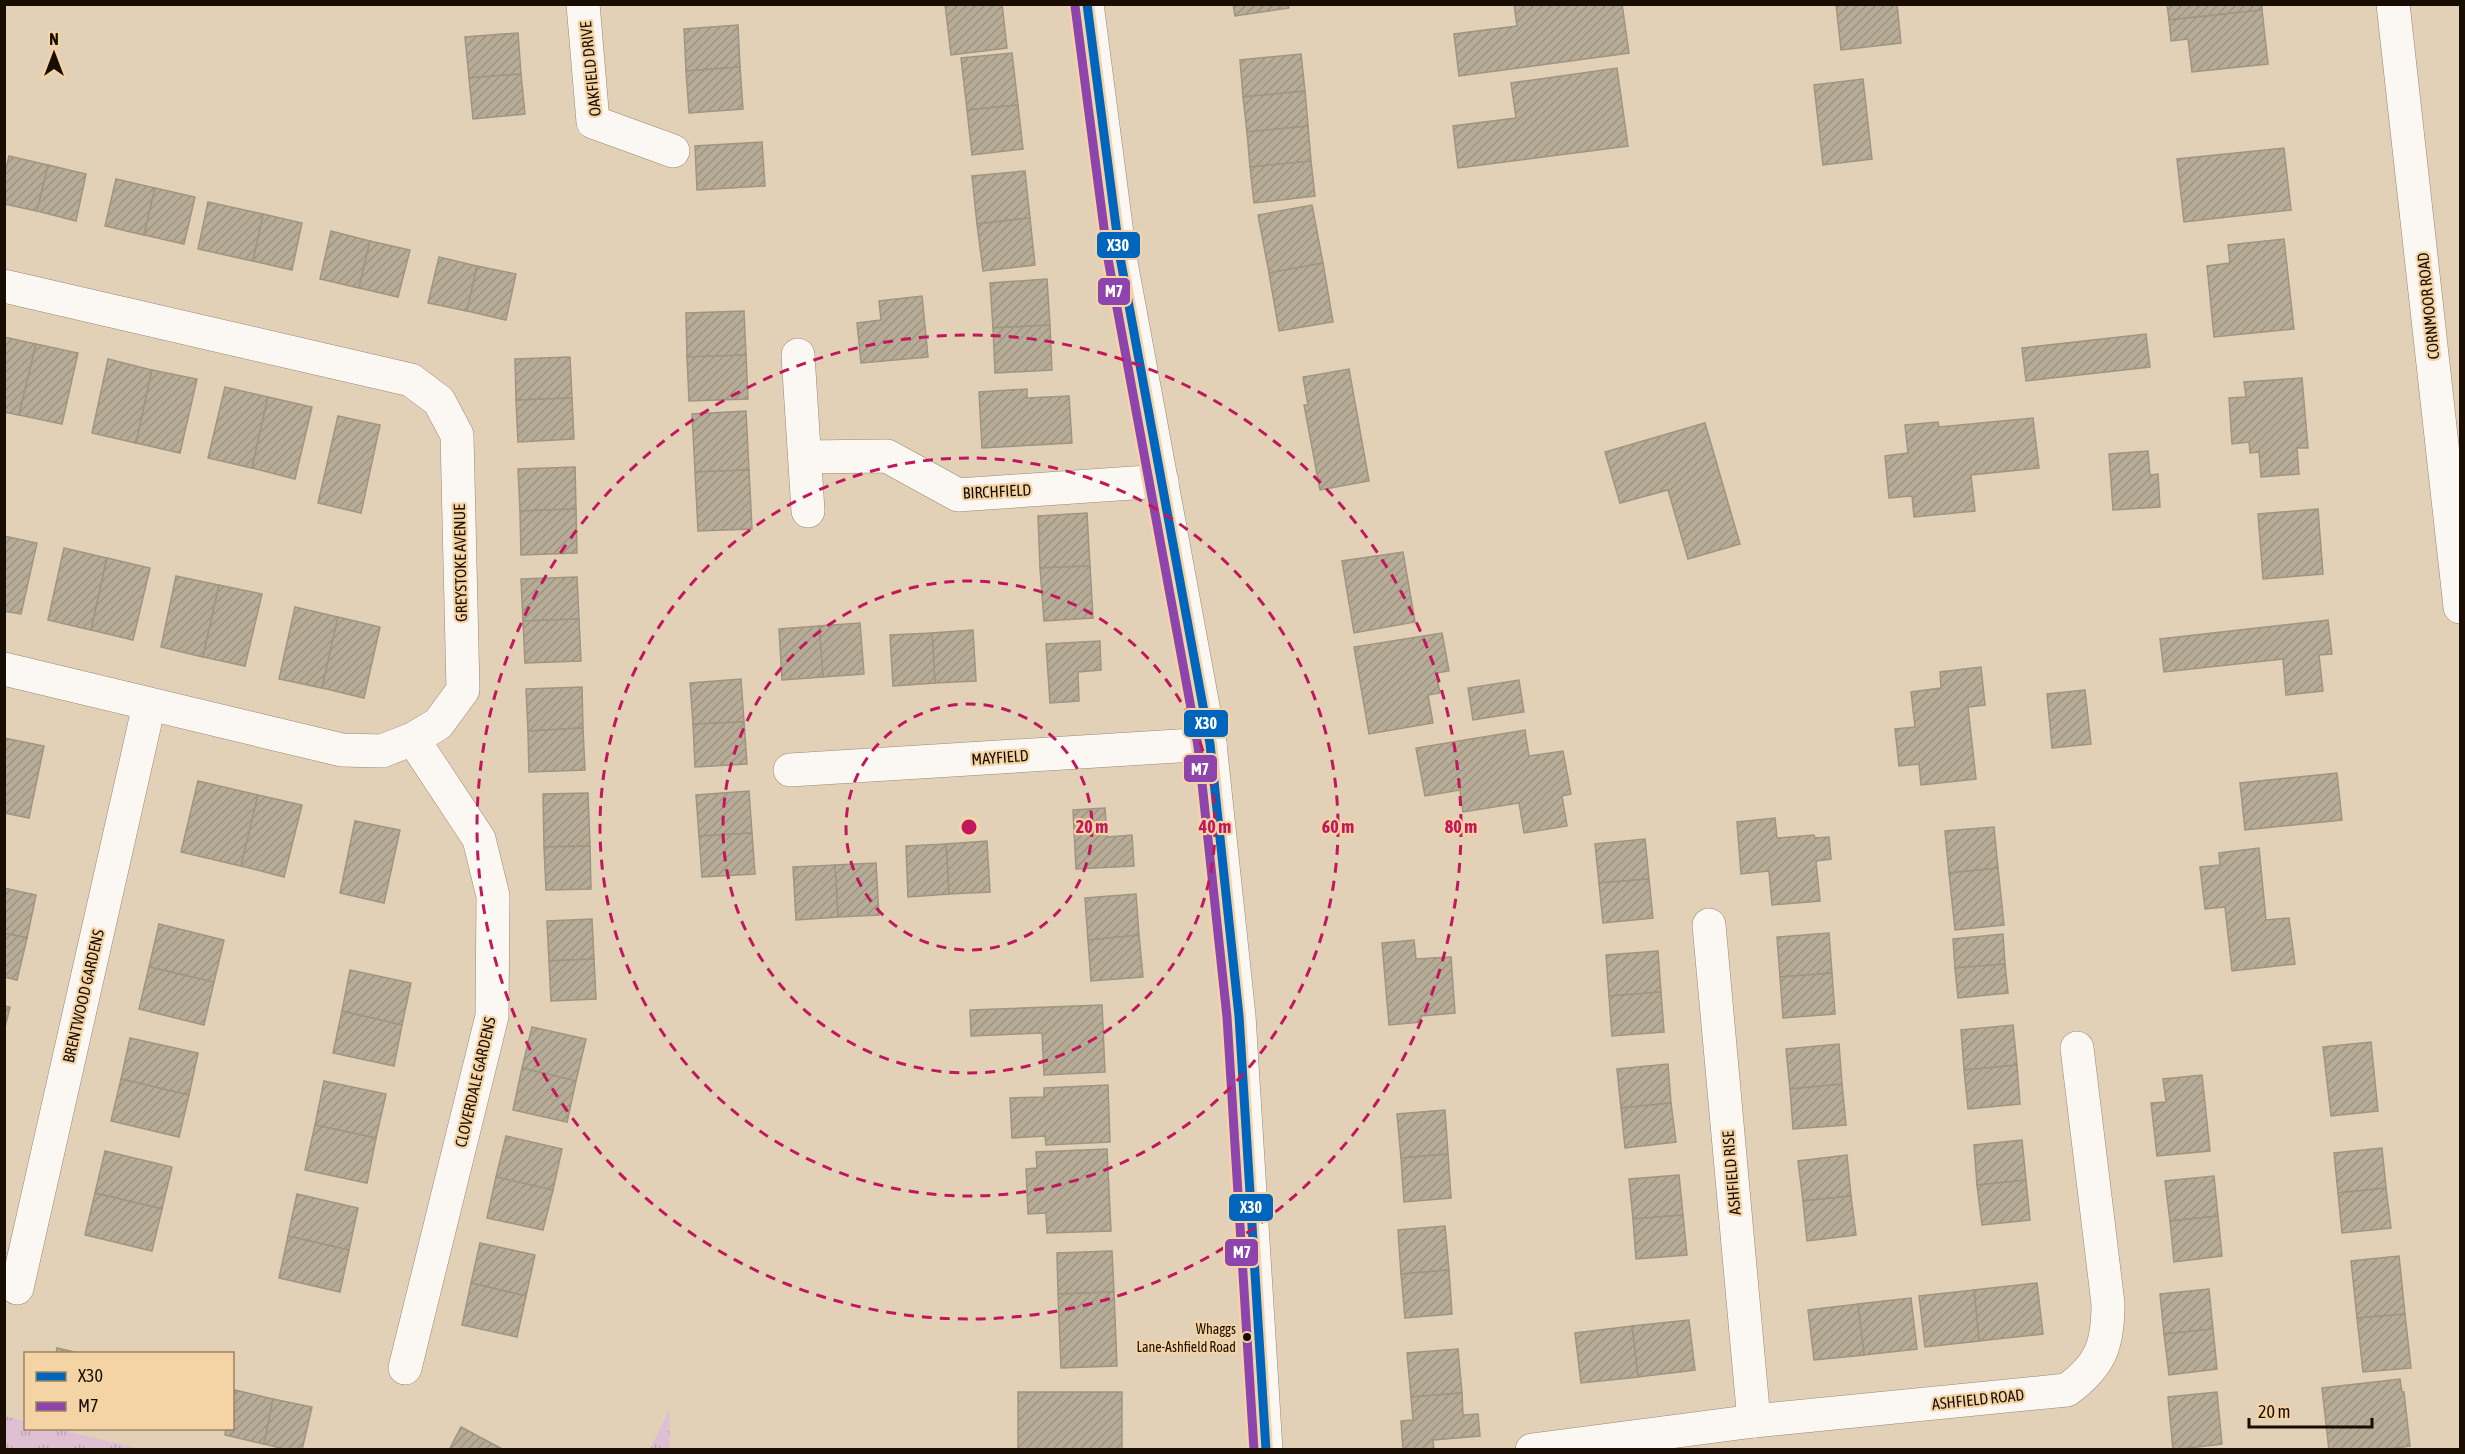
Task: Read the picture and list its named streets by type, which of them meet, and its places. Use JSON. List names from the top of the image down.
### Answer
{
  "streets": {
    "street": [
      "OAKFIELD DRIVE",
      "CORNMOOR ROAD",
      "BIRCHFIELD",
      "GREYSTOKE AVENUE",
      "MAYFIELD",
      "BRENTWOOD GARDENS",
      "CLOVERDALE GARDENS",
      "ASHFIELD RISE",
      "ASHFIELD ROAD"
    ]
  },
  "crossings": [
    ["GREYSTOKE AVENUE", "BRENTWOOD GARDENS"],
    ["GREYSTOKE AVENUE", "CLOVERDALE GARDENS"],
    ["ASHFIELD RISE", "ASHFIELD ROAD"]
  ],
  "places": ["Whaggs Lane-Ashfield Road"],
  "lines": ["transit line X30", "transit line M7"],
  "legend": ["X30", "M7"],
  "scale_bar": "20 m",
  "north": "top",
  "rings": [
    "20 m",
    "40 m",
    "60 m",
    "80 m"
  ]
}
